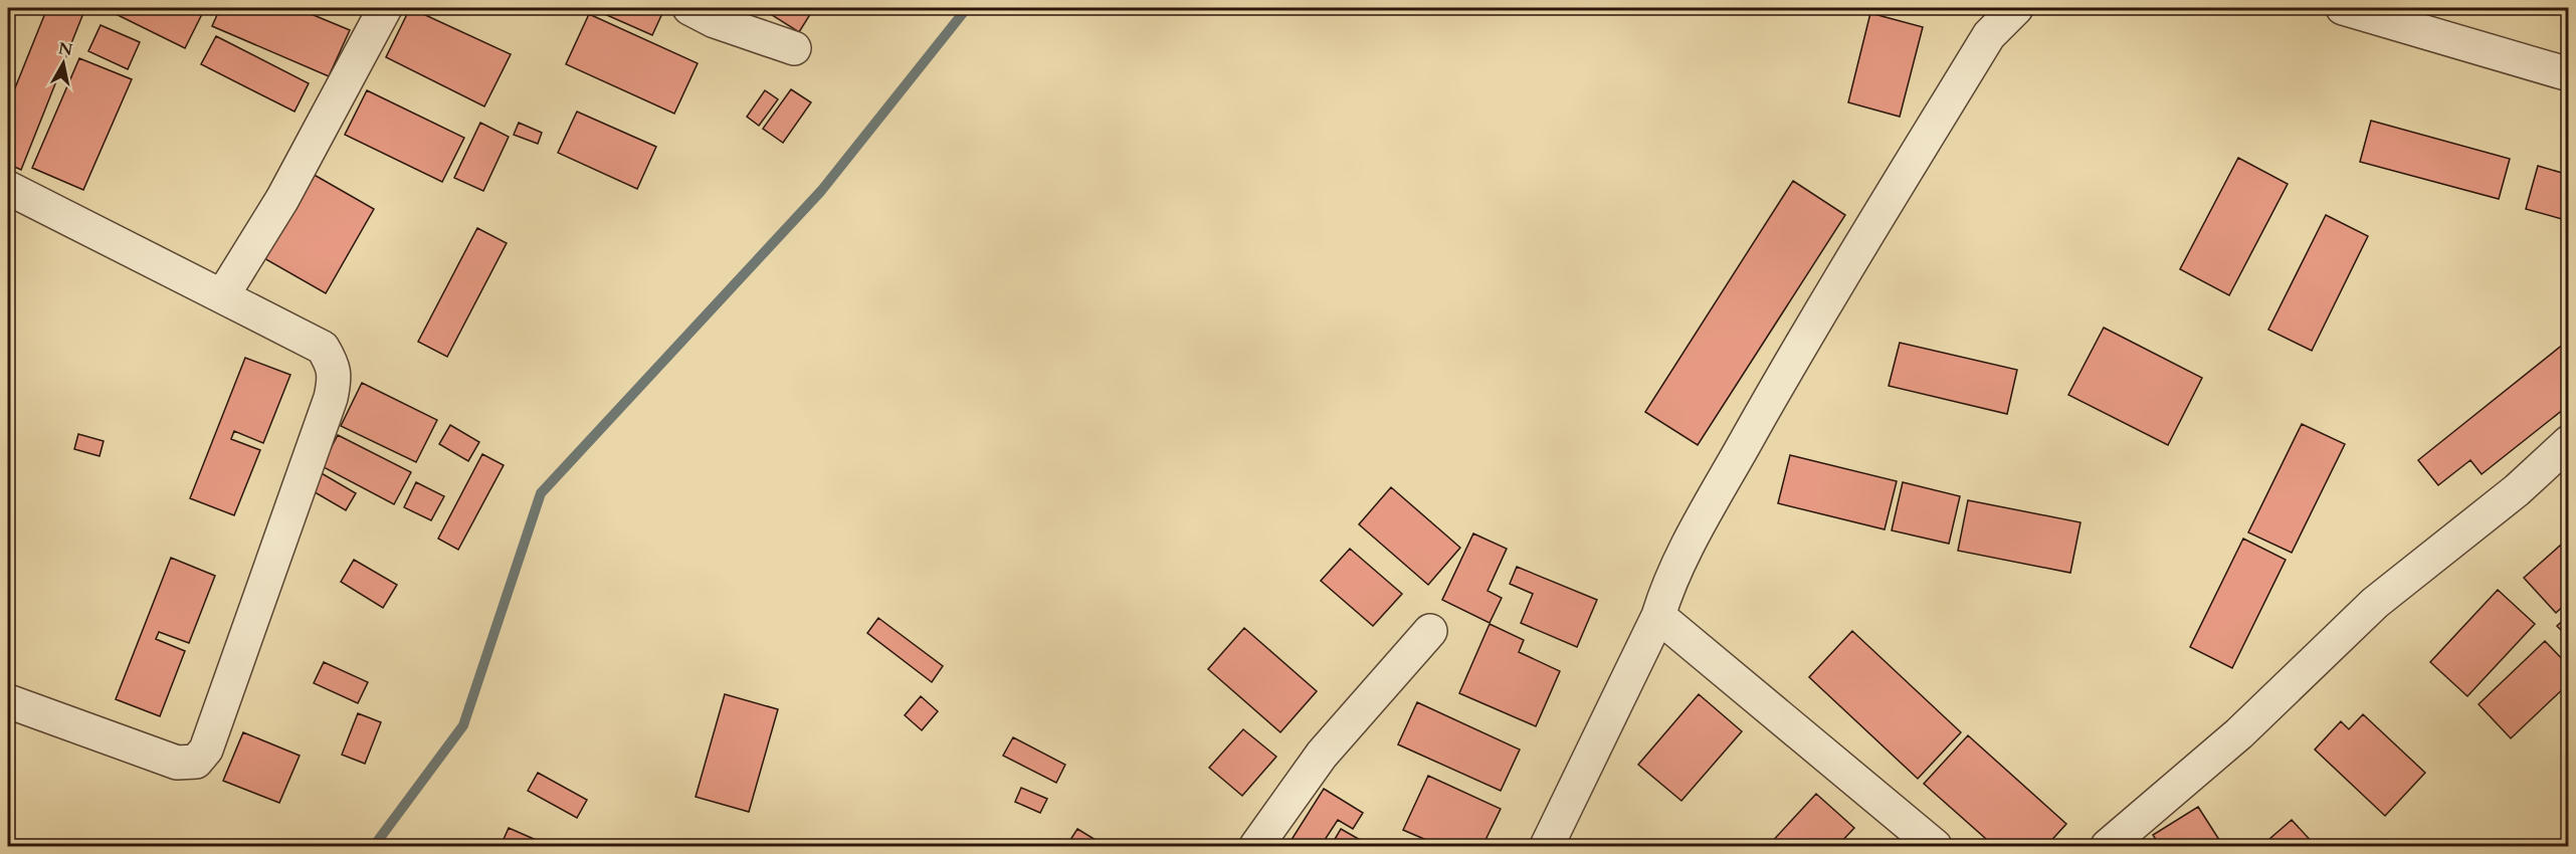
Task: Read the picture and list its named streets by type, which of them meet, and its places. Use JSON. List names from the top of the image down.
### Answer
{
  "north": "top"
}
